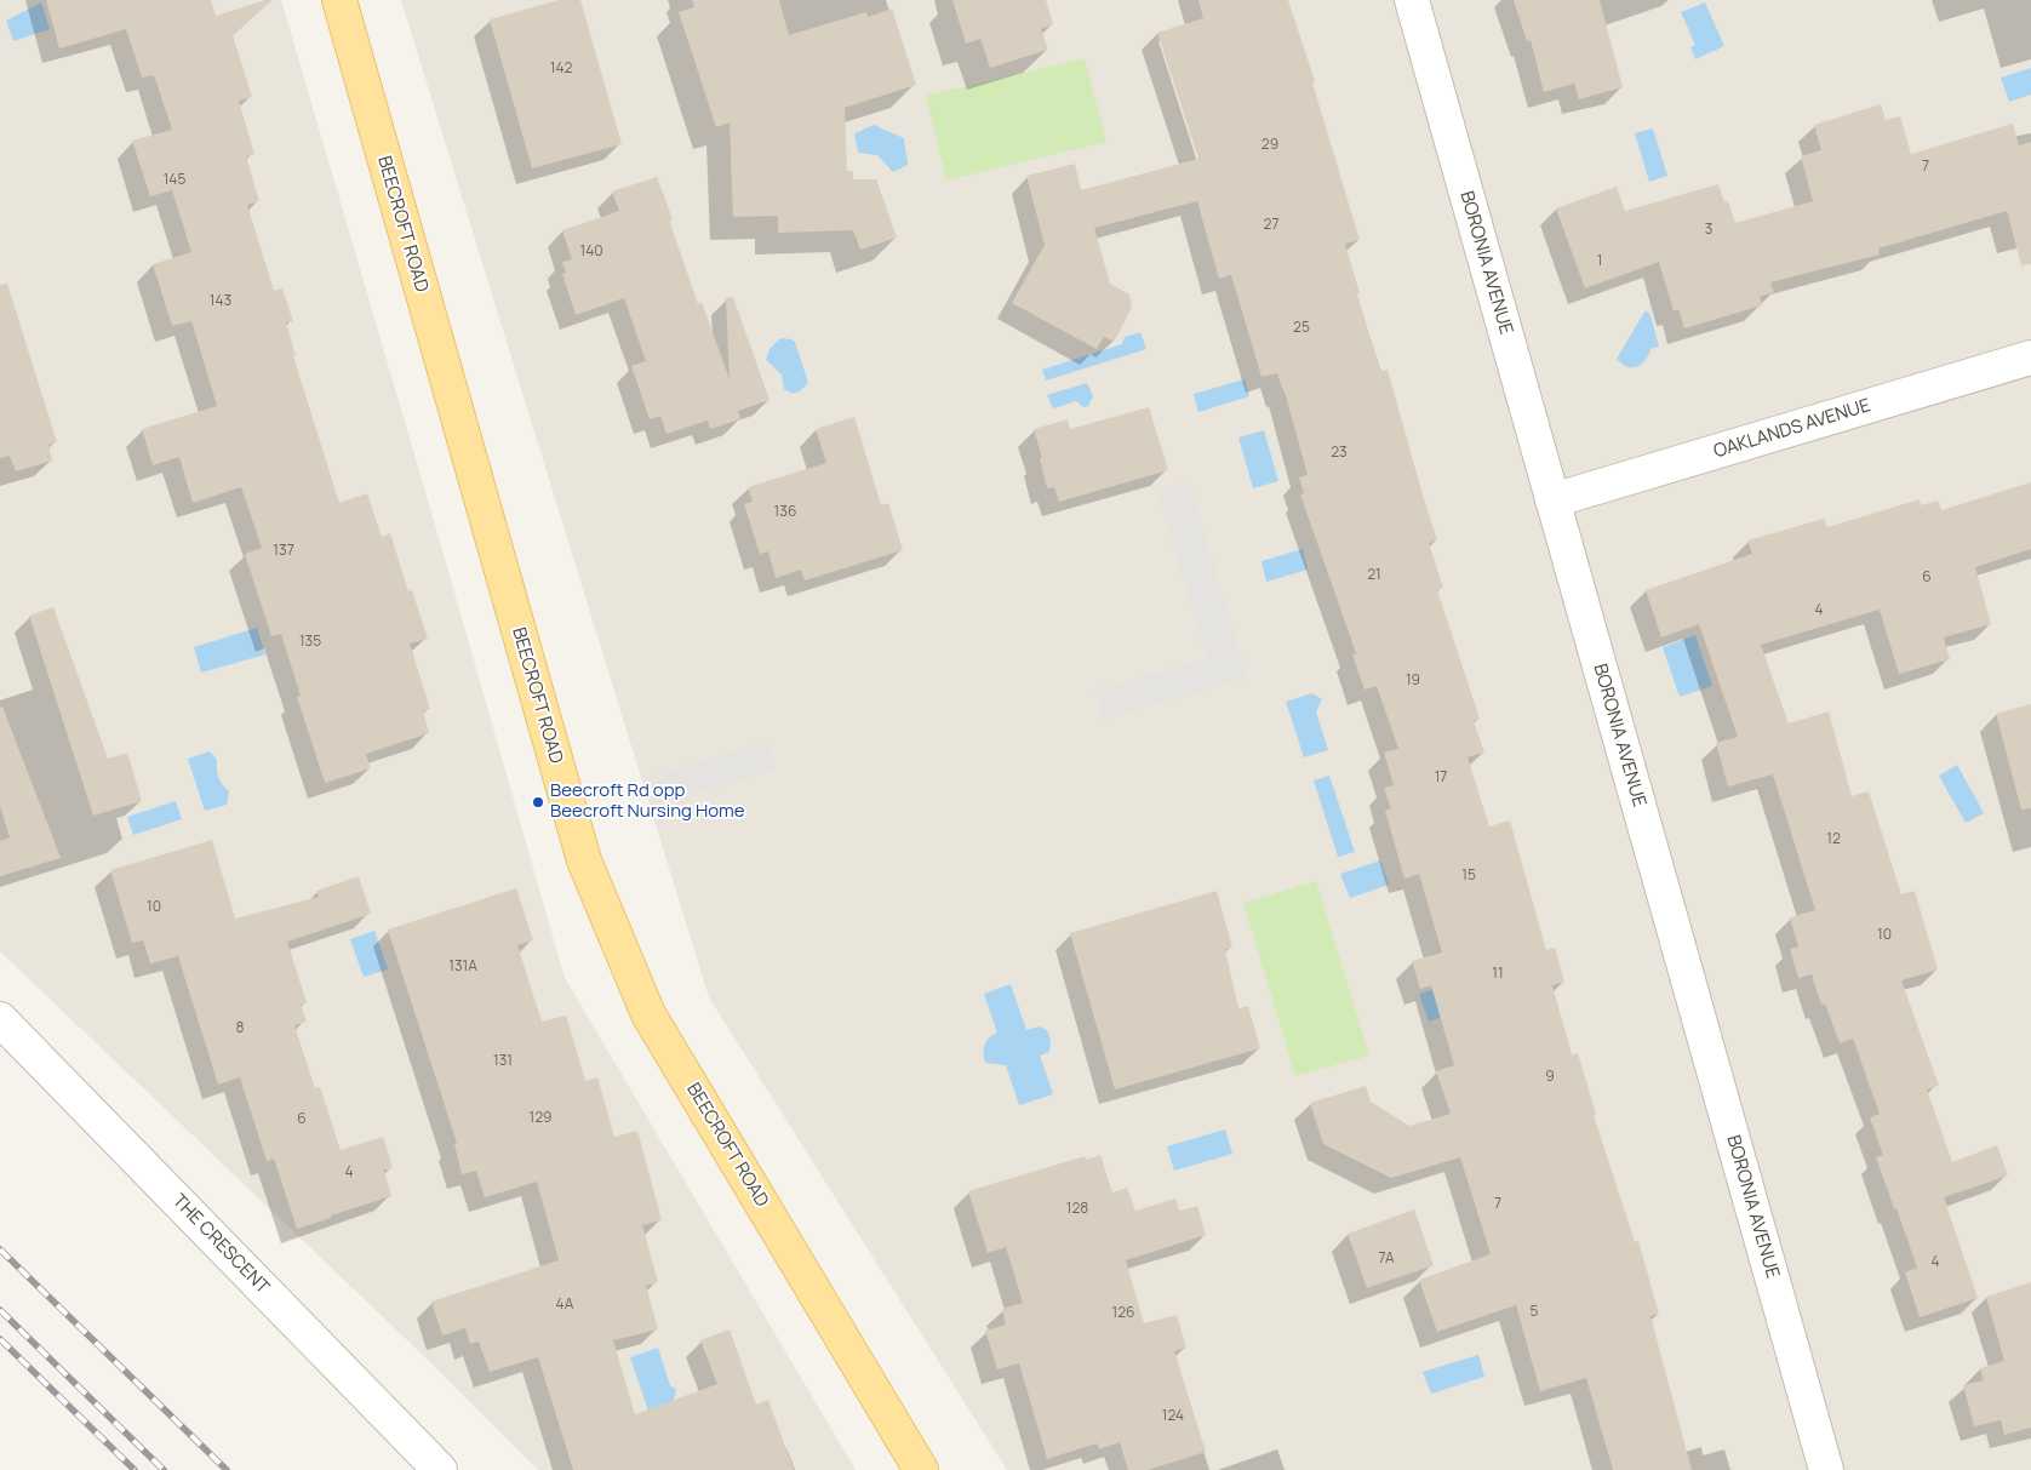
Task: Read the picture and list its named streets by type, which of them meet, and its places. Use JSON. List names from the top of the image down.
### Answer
{
  "streets": {
    "main road": ["BEECROFT ROAD"],
    "street": ["BORONIA AVENUE", "OAKLANDS AVENUE", "THE CRESCENT"]
  },
  "crossings": [
    ["BORONIA AVENUE", "OAKLANDS AVENUE"]
  ],
  "places": ["Beecroft Rd opp Beecroft Nursing Home"],
  "house_numbers": [
    "142",
    "29",
    "7",
    "145",
    "27",
    "3",
    "140",
    "1",
    "143",
    "25",
    "23",
    "136",
    "137",
    "21",
    "6",
    "4",
    "135",
    "19",
    "17",
    "12",
    "15",
    "10",
    "10",
    "131A",
    "11",
    "8",
    "131",
    "9",
    "129",
    "6",
    "4",
    "7",
    "128",
    "7A",
    "4",
    "4A",
    "5",
    "126",
    "124"
  ]
}
